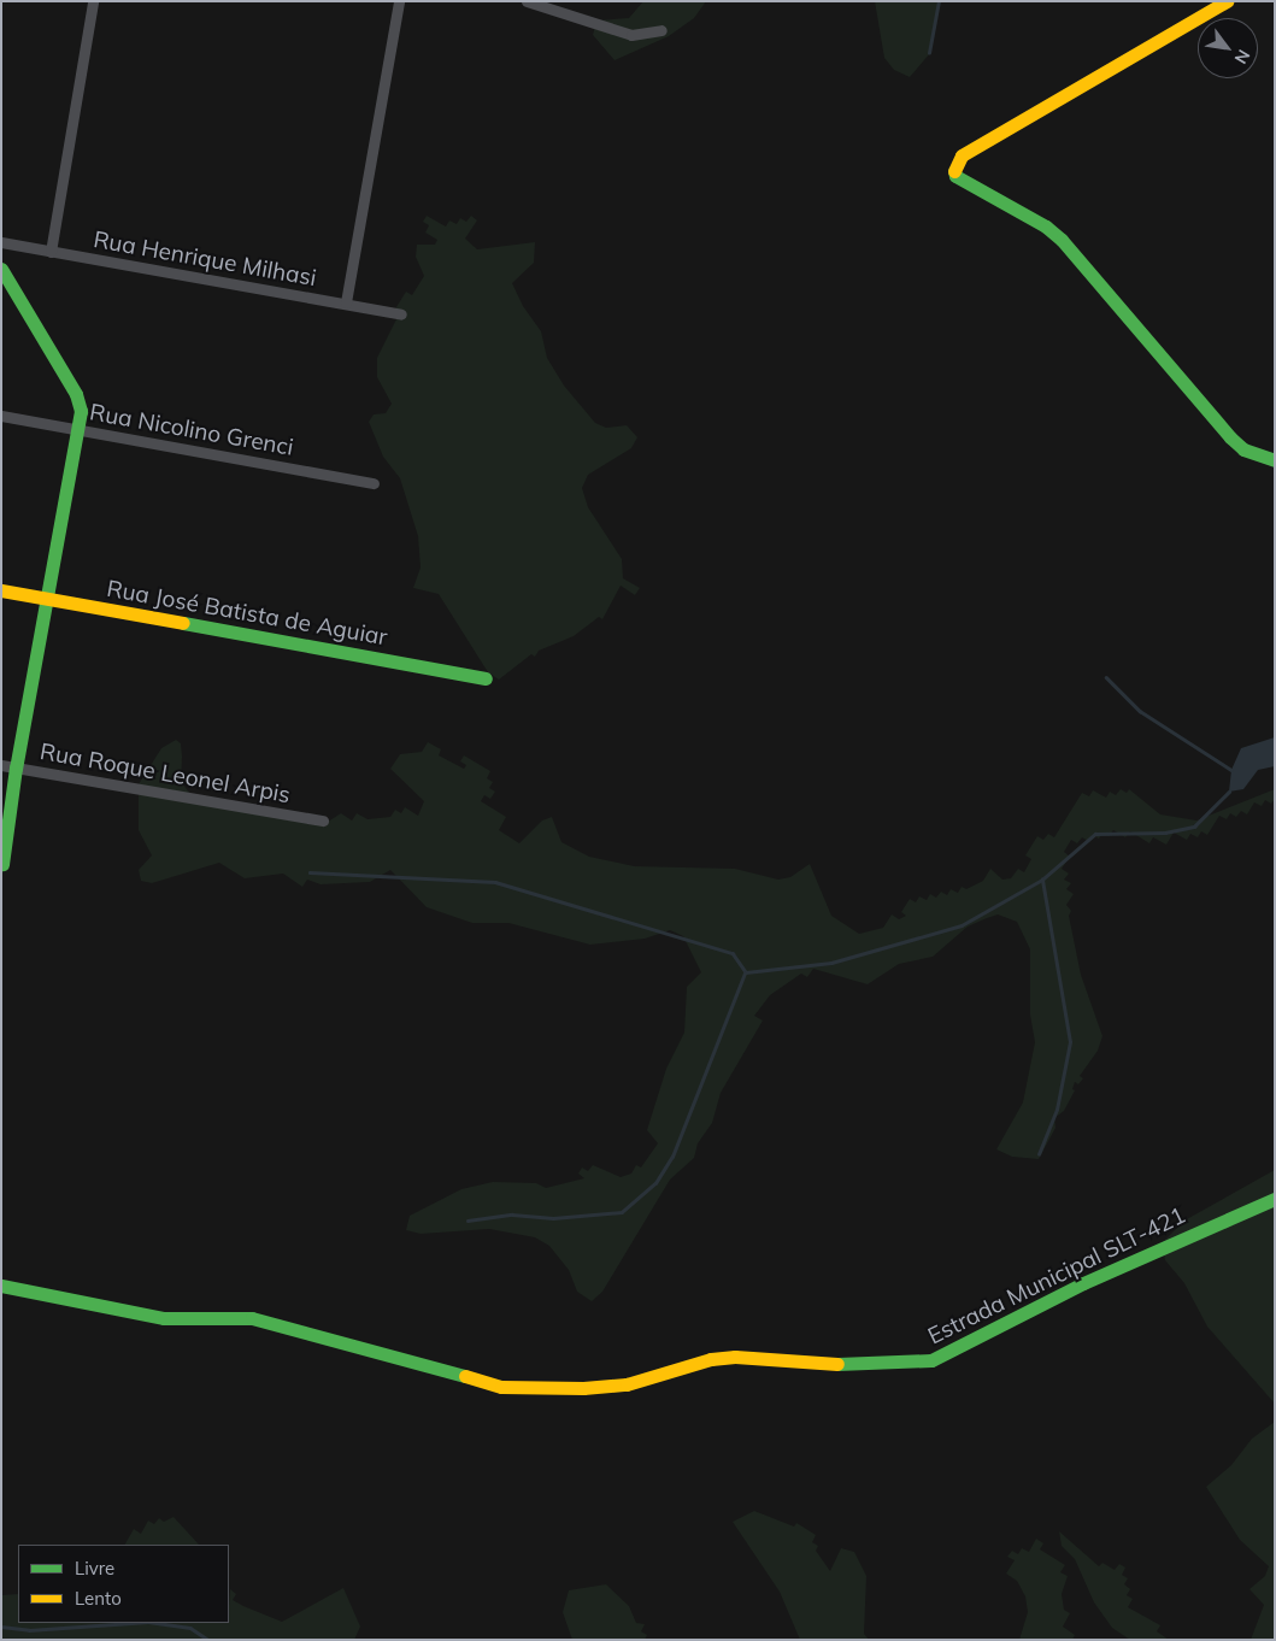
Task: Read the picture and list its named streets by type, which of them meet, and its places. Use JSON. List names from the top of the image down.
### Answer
{
  "streets": {
    "street": [
      "Rua Henrique Milhasi",
      "Rua Nicolino Grenci",
      "Rua José Batista de Aguiar",
      "Rua Roque Leonel Arpis",
      "Estrada Municipal SLT-421"
    ]
  },
  "legend": ["Livre", "Lento"],
  "north": "bottom right"
}
